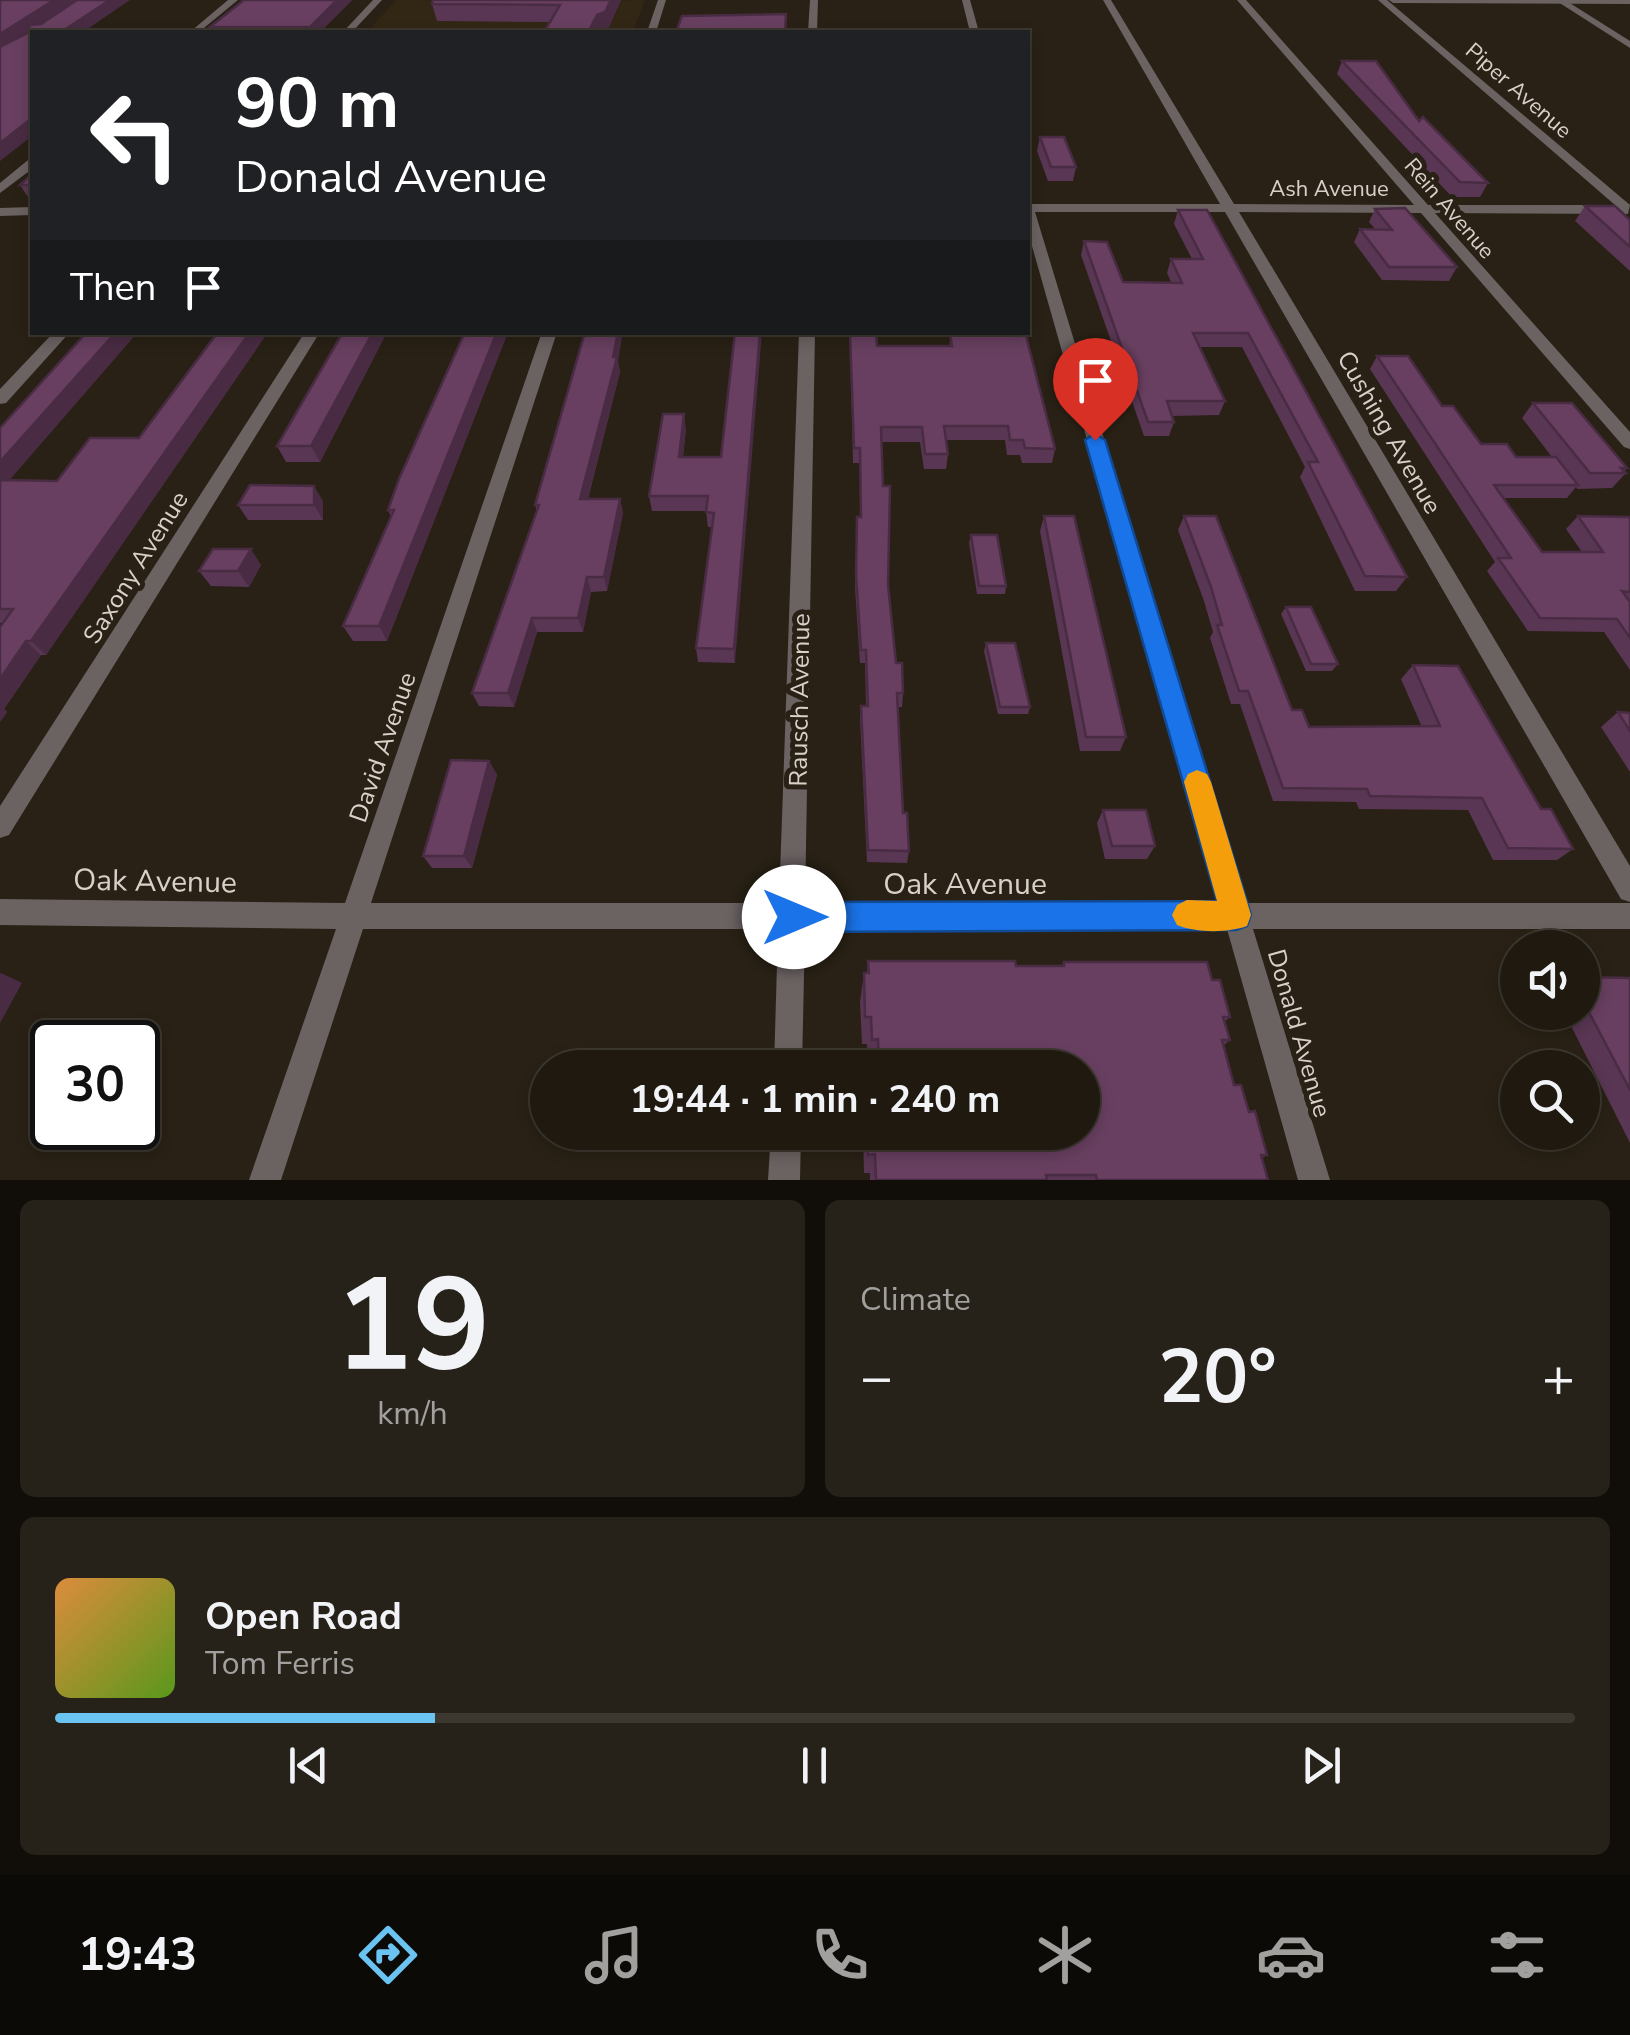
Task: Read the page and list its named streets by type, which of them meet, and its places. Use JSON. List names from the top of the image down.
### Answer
{
  "streets": {
    "street": [
      "Piper Avenue",
      "Ash Avenue",
      "Rein Avenue",
      "Cushing Avenue",
      "Saxony Avenue",
      "Rausch Avenue",
      "David Avenue",
      "Oak Avenue",
      "Donald Avenue"
    ]
  },
  "crossings": [
    ["Piper Avenue", "Ash Avenue"],
    ["Ash Avenue", "Rein Avenue"],
    ["Ash Avenue", "Cushing Avenue"],
    ["Rausch Avenue", "Oak Avenue"],
    ["David Avenue", "Oak Avenue"],
    ["Oak Avenue", "Donald Avenue"]
  ],
  "page": {
    "turn": ["90 m", "Donald Avenue"],
    "then": "Then",
    "limit": "30",
    "trip": "19:44 · 1 min · 240 m",
    "tile": [
      ["19", "km/h"],
      "Climate"
    ],
    "heat": ["−", "20°", "+"],
    "song": ["Open Road", "Tom Ferris"],
    "tabs": "19:43"
  }
}
